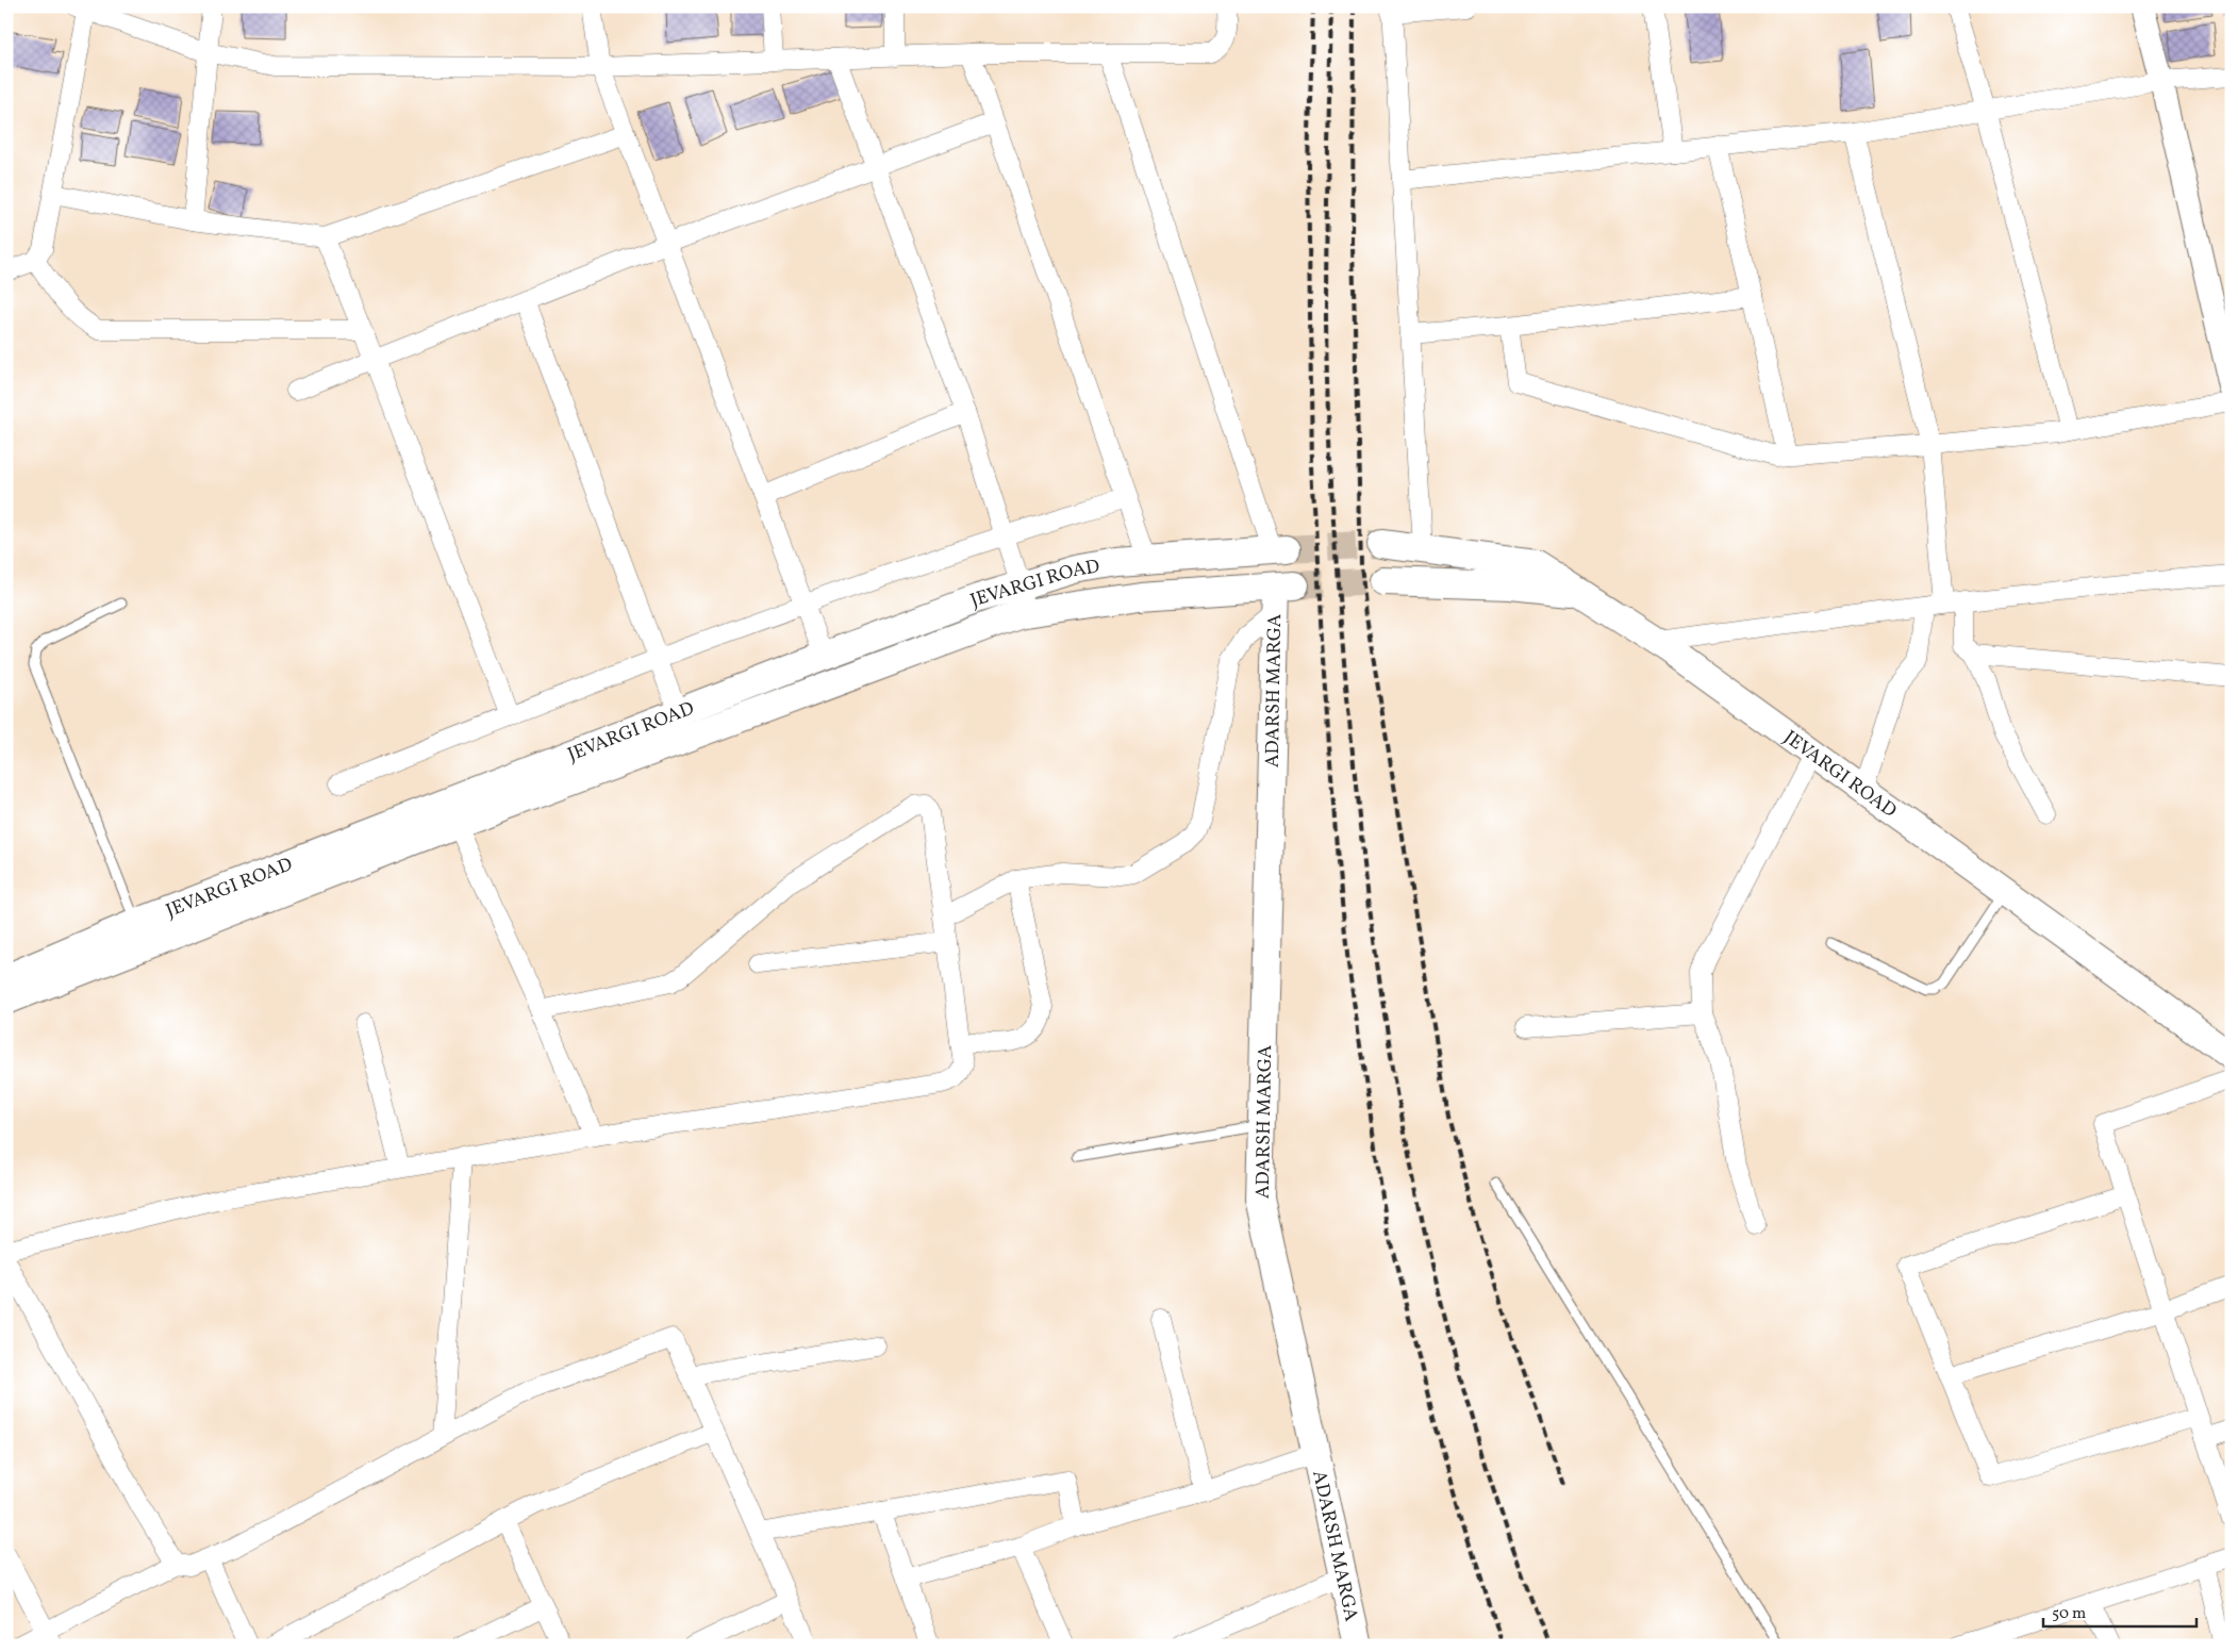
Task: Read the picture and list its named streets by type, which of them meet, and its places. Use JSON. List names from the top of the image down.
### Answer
{
  "streets": {
    "main road": ["JEVARGI ROAD", "ADARSH MARGA"]
  },
  "scale_bar": "50 m"
}
